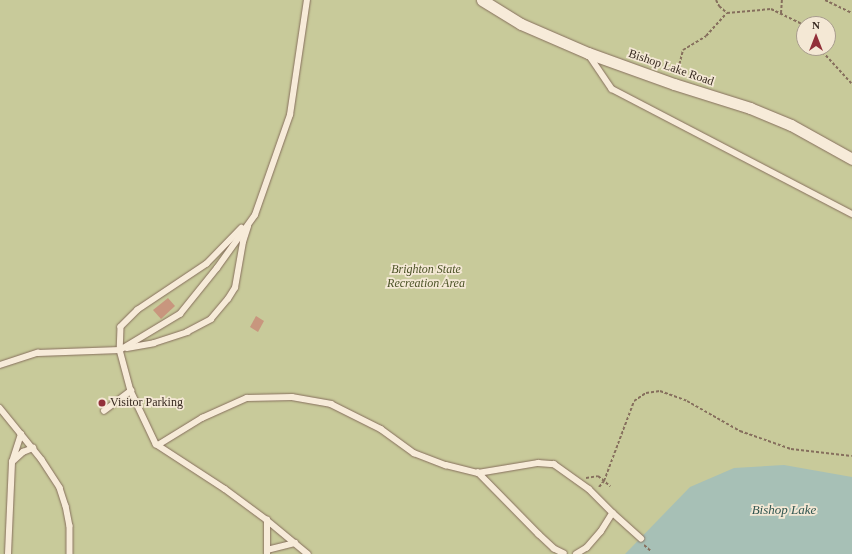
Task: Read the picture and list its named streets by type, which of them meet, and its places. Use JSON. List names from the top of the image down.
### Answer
{
  "streets": {
    "street": ["Bishop Lake Road"]
  },
  "water": ["Bishop Lake"],
  "parks": ["Brighton State Recreation Area"],
  "places": ["Visitor Parking"],
  "north": "top"
}
